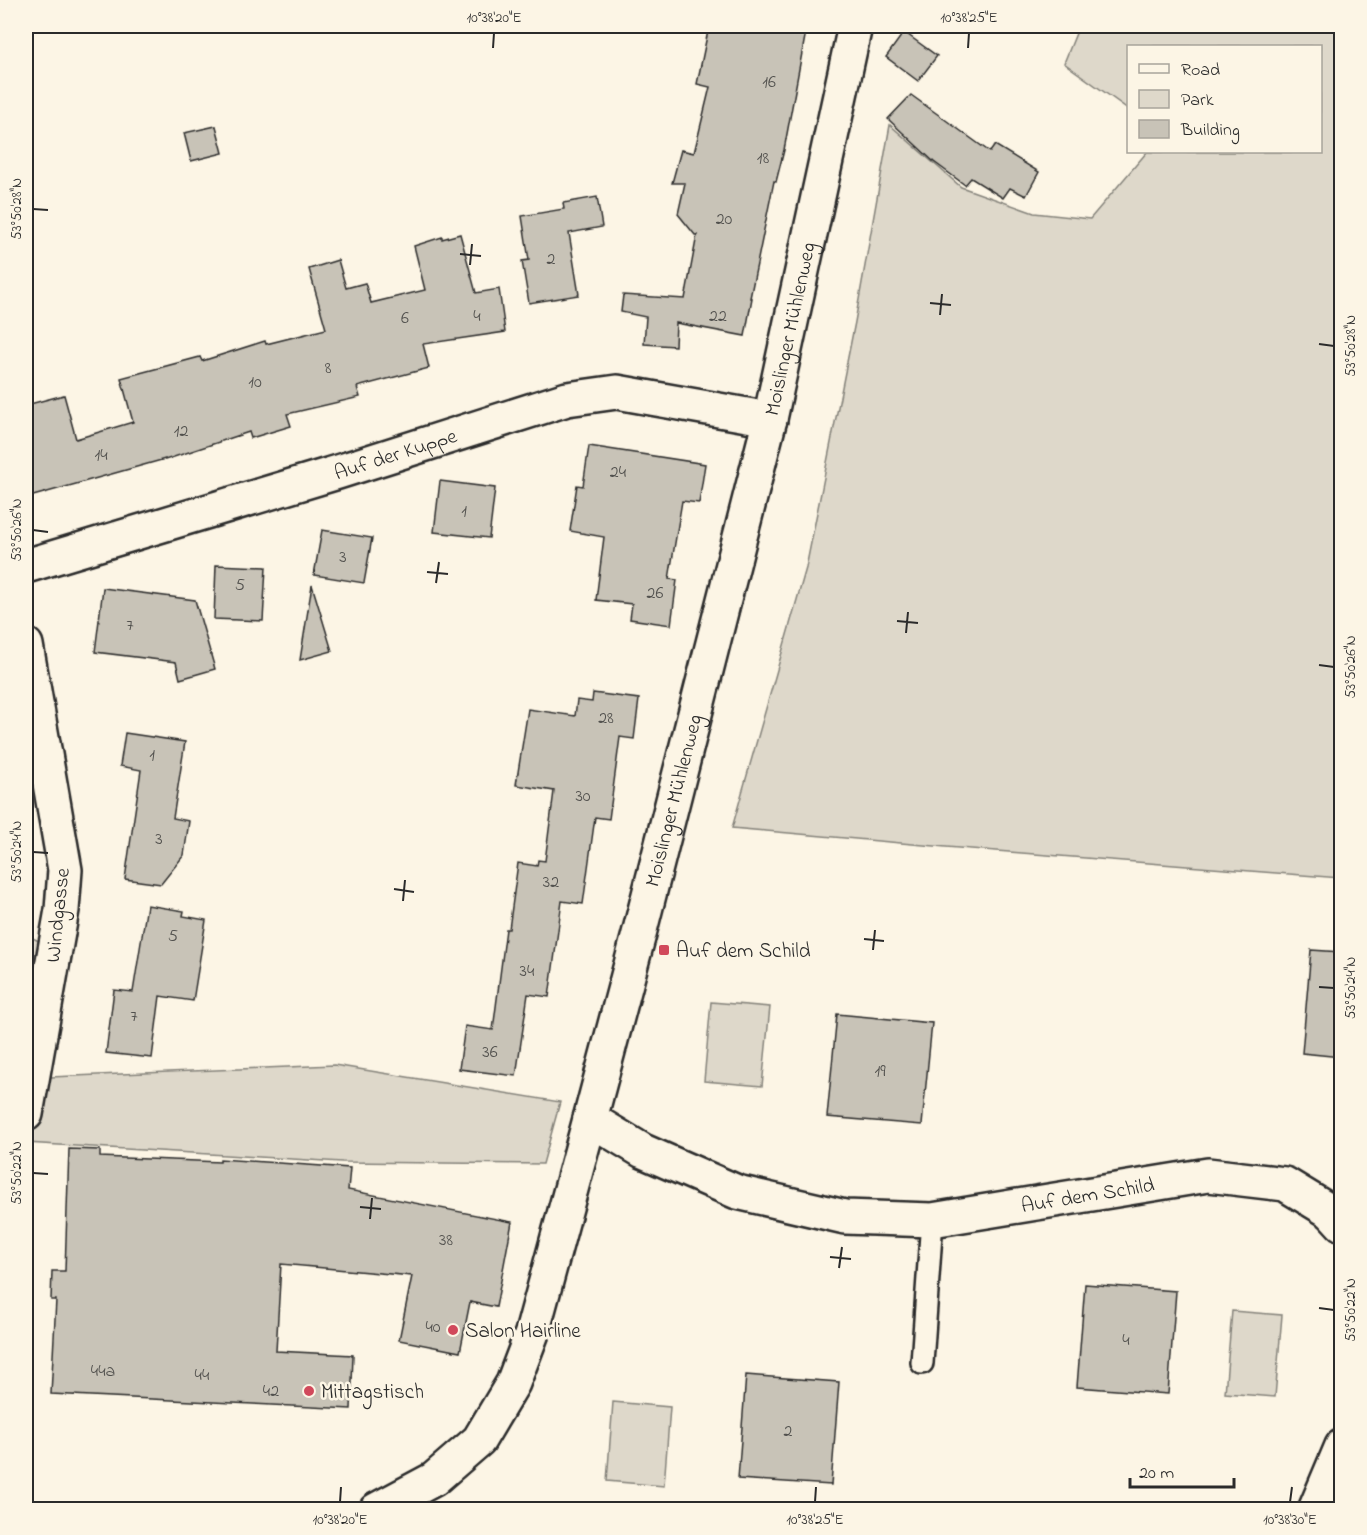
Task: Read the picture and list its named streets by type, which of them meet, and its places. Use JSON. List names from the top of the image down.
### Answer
{
  "streets": {
    "street": [
      "Moislinger Mühlenweg",
      "Auf der Kuppe",
      "Windgasse",
      "Auf dem Schild"
    ]
  },
  "crossings": [
    ["Moislinger Mühlenweg", "Auf der Kuppe"],
    ["Moislinger Mühlenweg", "Auf dem Schild"]
  ],
  "places": {
    "transit": ["Auf dem Schild"],
    "other": ["Salon Hairline", "Mittagstisch"]
  },
  "house_numbers": [
    "16",
    "18",
    "20",
    "2",
    "4",
    "22",
    "6",
    "8",
    "10",
    "12",
    "14",
    "24",
    "1",
    "3",
    "5",
    "26",
    "7",
    "28",
    "1",
    "30",
    "3",
    "32",
    "5",
    "34",
    "7",
    "36",
    "19",
    "38",
    "40",
    "4",
    "44a",
    "44",
    "42",
    "2"
  ],
  "legend": ["Road", "Park", "Building"],
  "scale_bar": "20 m",
  "coordinates": [
    "10°38'20\"E",
    "10°38'25\"E",
    "53°50'28\"N",
    "53°50'26\"N",
    "53°50'24\"N",
    "53°50'22\"N",
    "10°38'30\"E"
  ]
}
